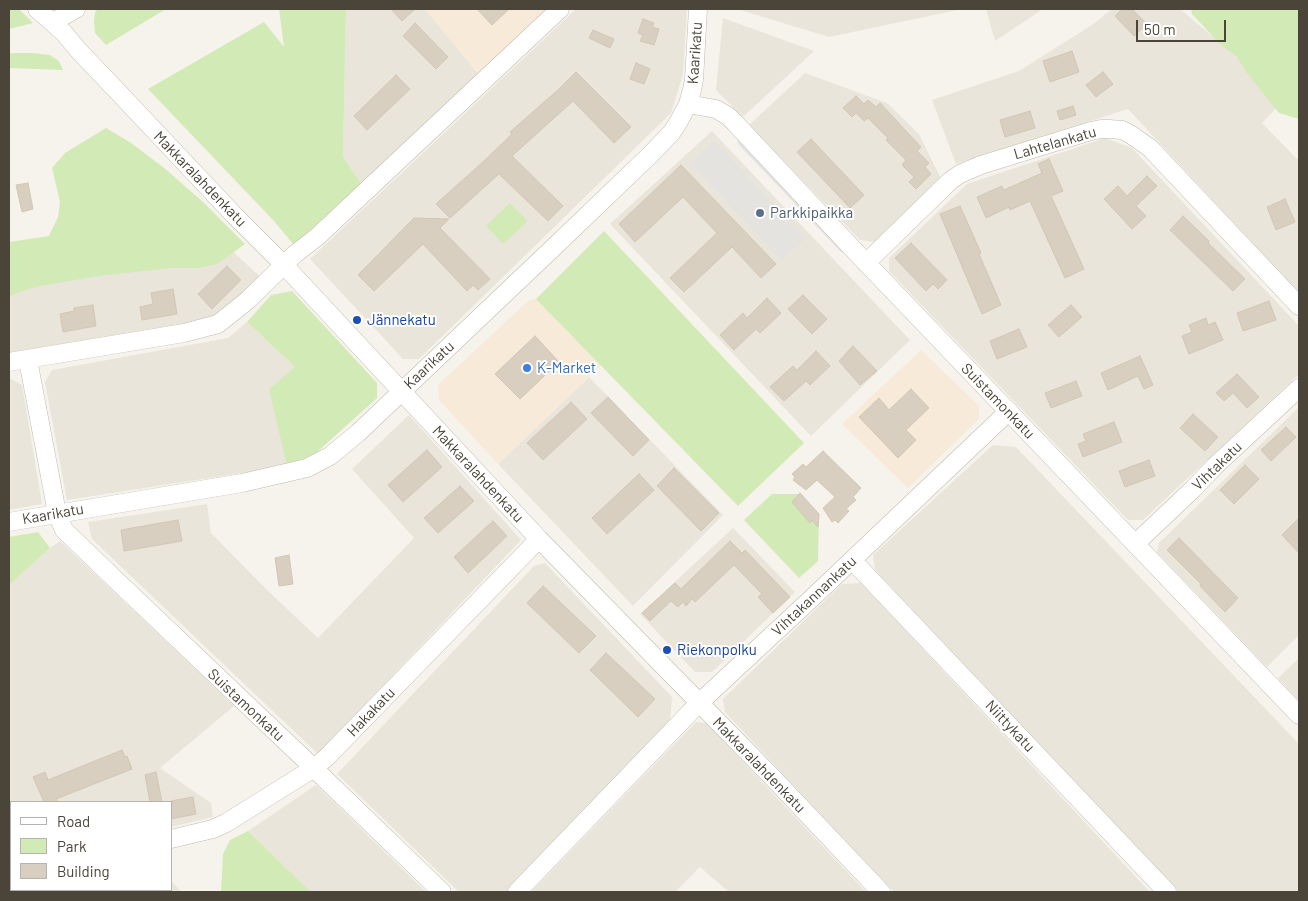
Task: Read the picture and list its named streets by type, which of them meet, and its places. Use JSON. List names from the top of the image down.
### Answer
{
  "streets": {
    "street": [
      "Kaarikatu",
      "Lahtelankatu",
      "Makkaralahdenkatu",
      "Suistamonkatu",
      "Vihtakatu",
      "Vihtakannankatu",
      "Hakakatu",
      "Niittykatu"
    ]
  },
  "crossings": [
    ["Kaarikatu", "Makkaralahdenkatu"],
    ["Kaarikatu", "Suistamonkatu"],
    ["Lahtelankatu", "Suistamonkatu"],
    ["Makkaralahdenkatu", "Vihtakannankatu"],
    ["Makkaralahdenkatu", "Hakakatu"],
    ["Suistamonkatu", "Vihtakatu"],
    ["Suistamonkatu", "Vihtakannankatu"],
    ["Suistamonkatu", "Hakakatu"],
    ["Vihtakannankatu", "Niittykatu"]
  ],
  "places": [
    "Parkkipaikka",
    "Jännekatu",
    "K-Market",
    "Riekonpolku"
  ],
  "legend": ["Road", "Park", "Building"],
  "scale_bar": "50 m"
}
